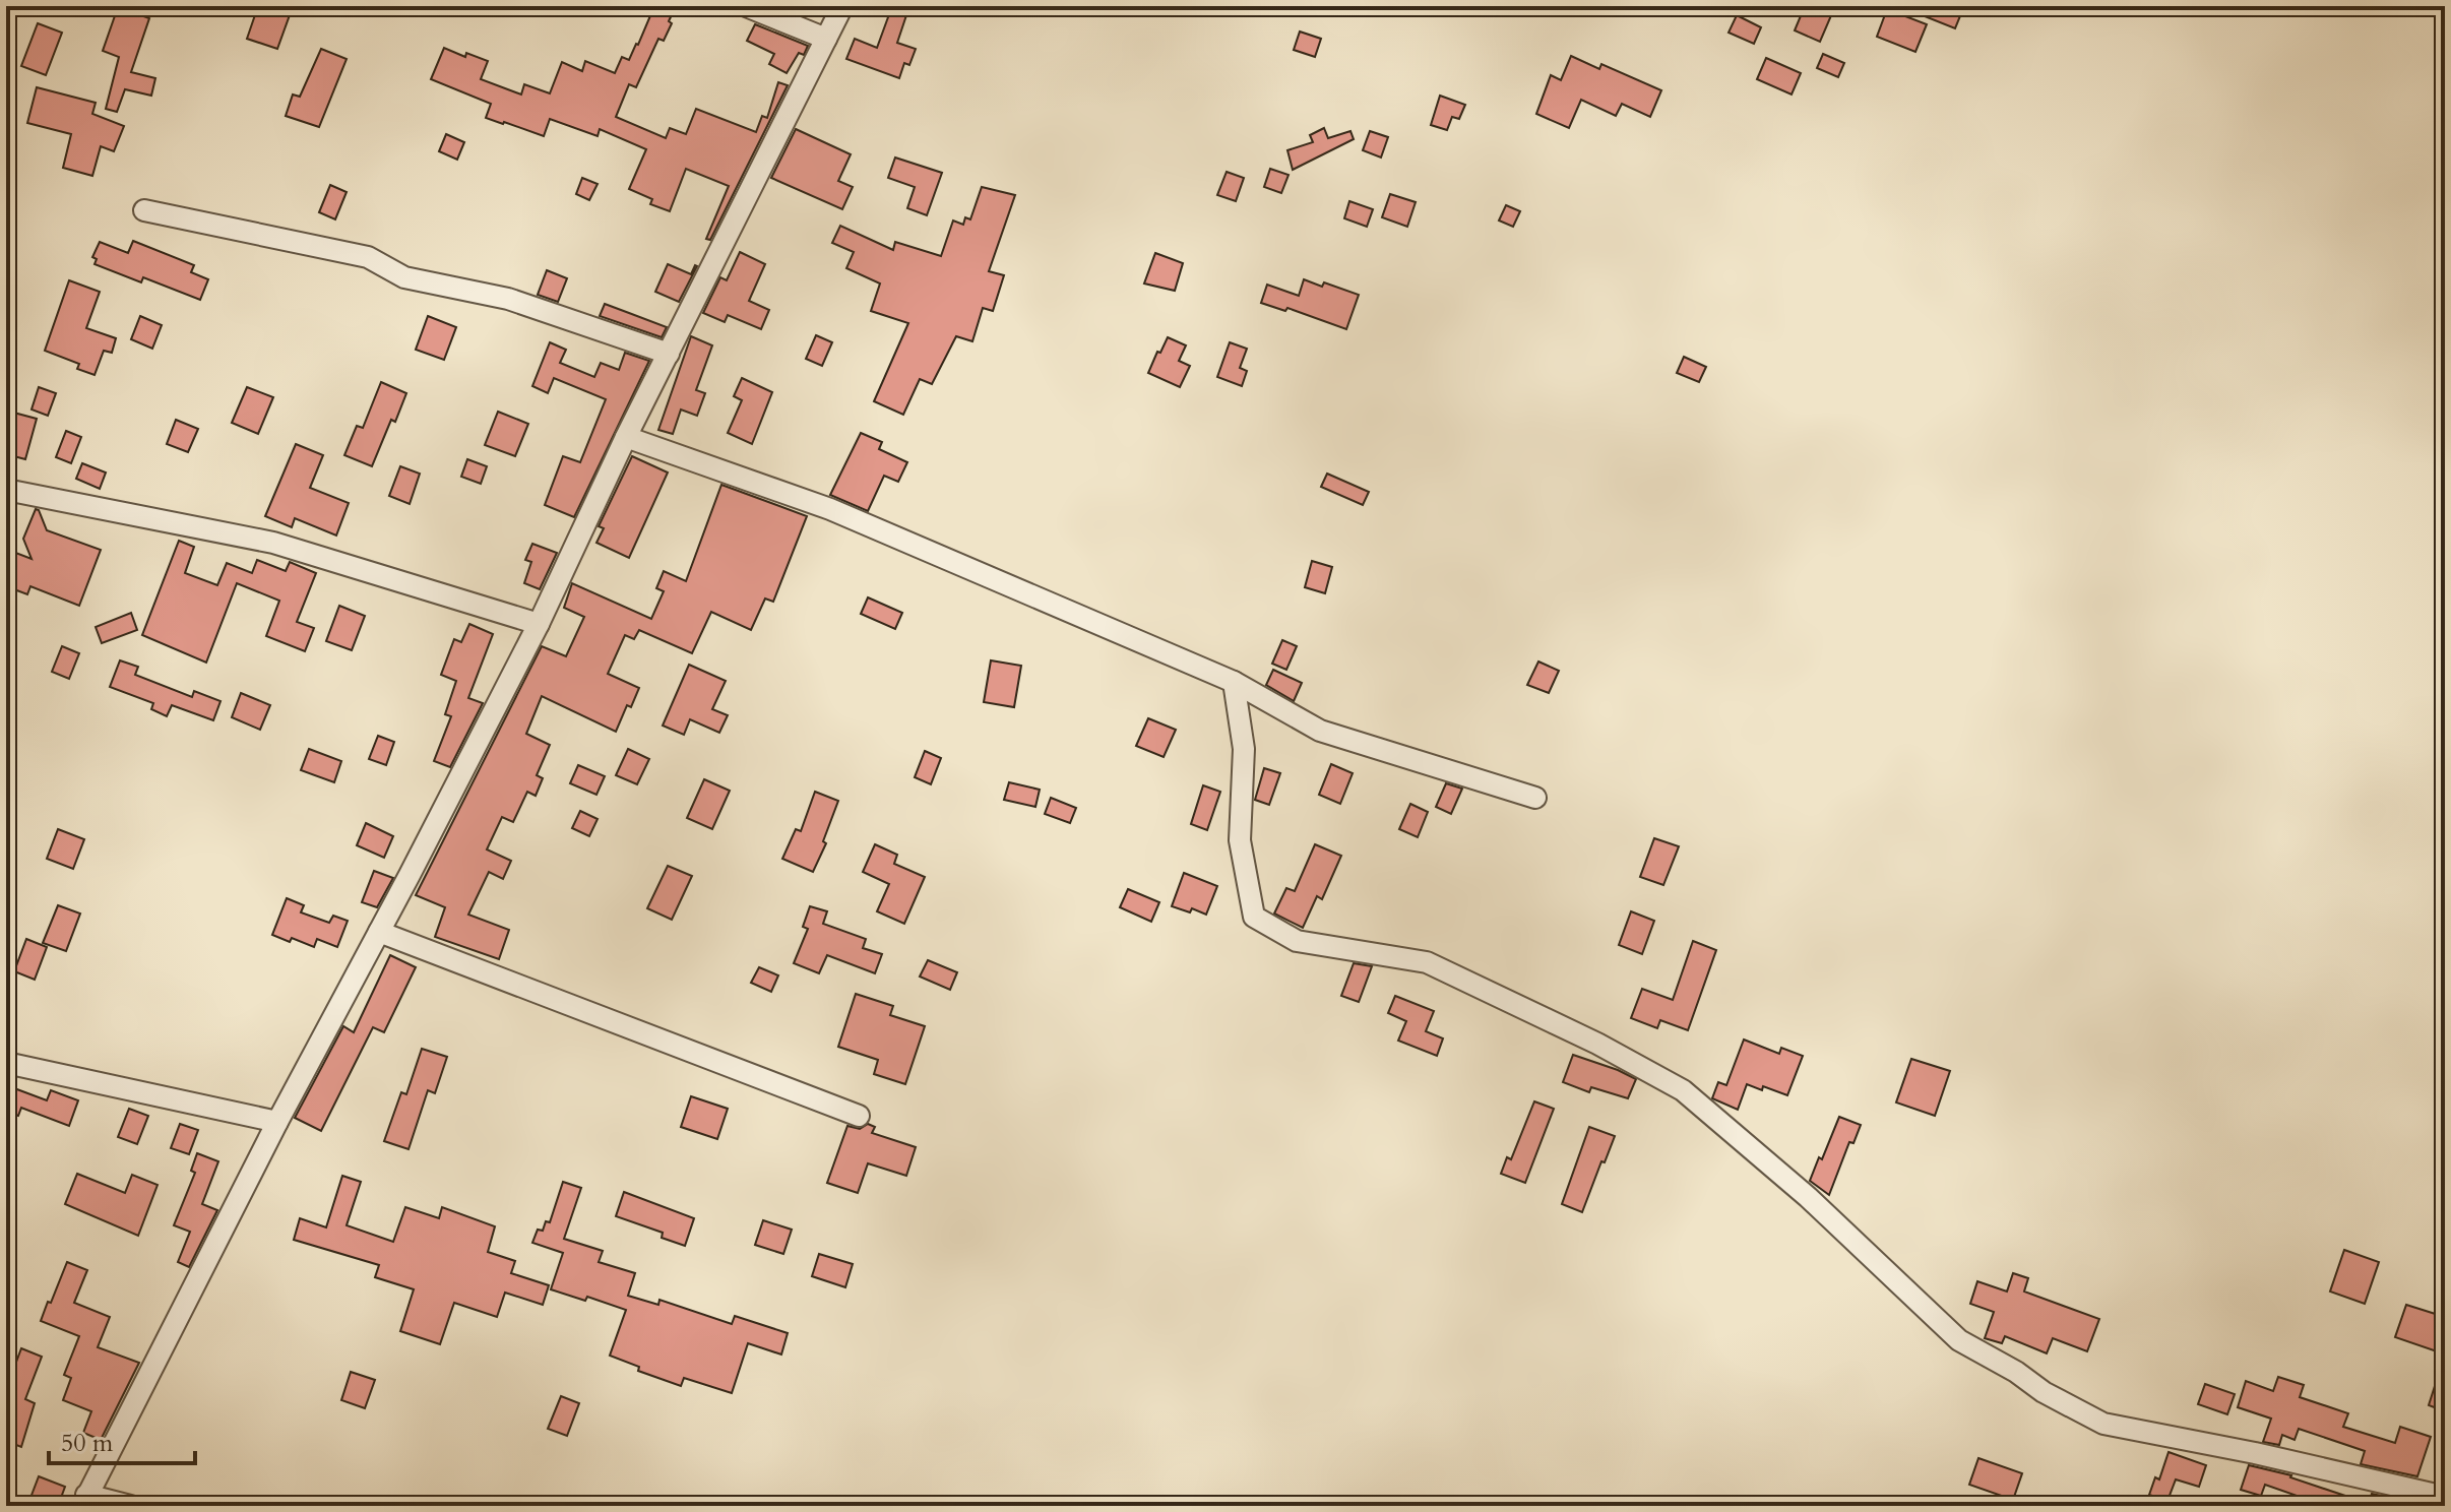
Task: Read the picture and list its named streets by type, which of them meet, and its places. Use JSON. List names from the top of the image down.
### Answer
{
  "scale_bar": "50 m"
}
